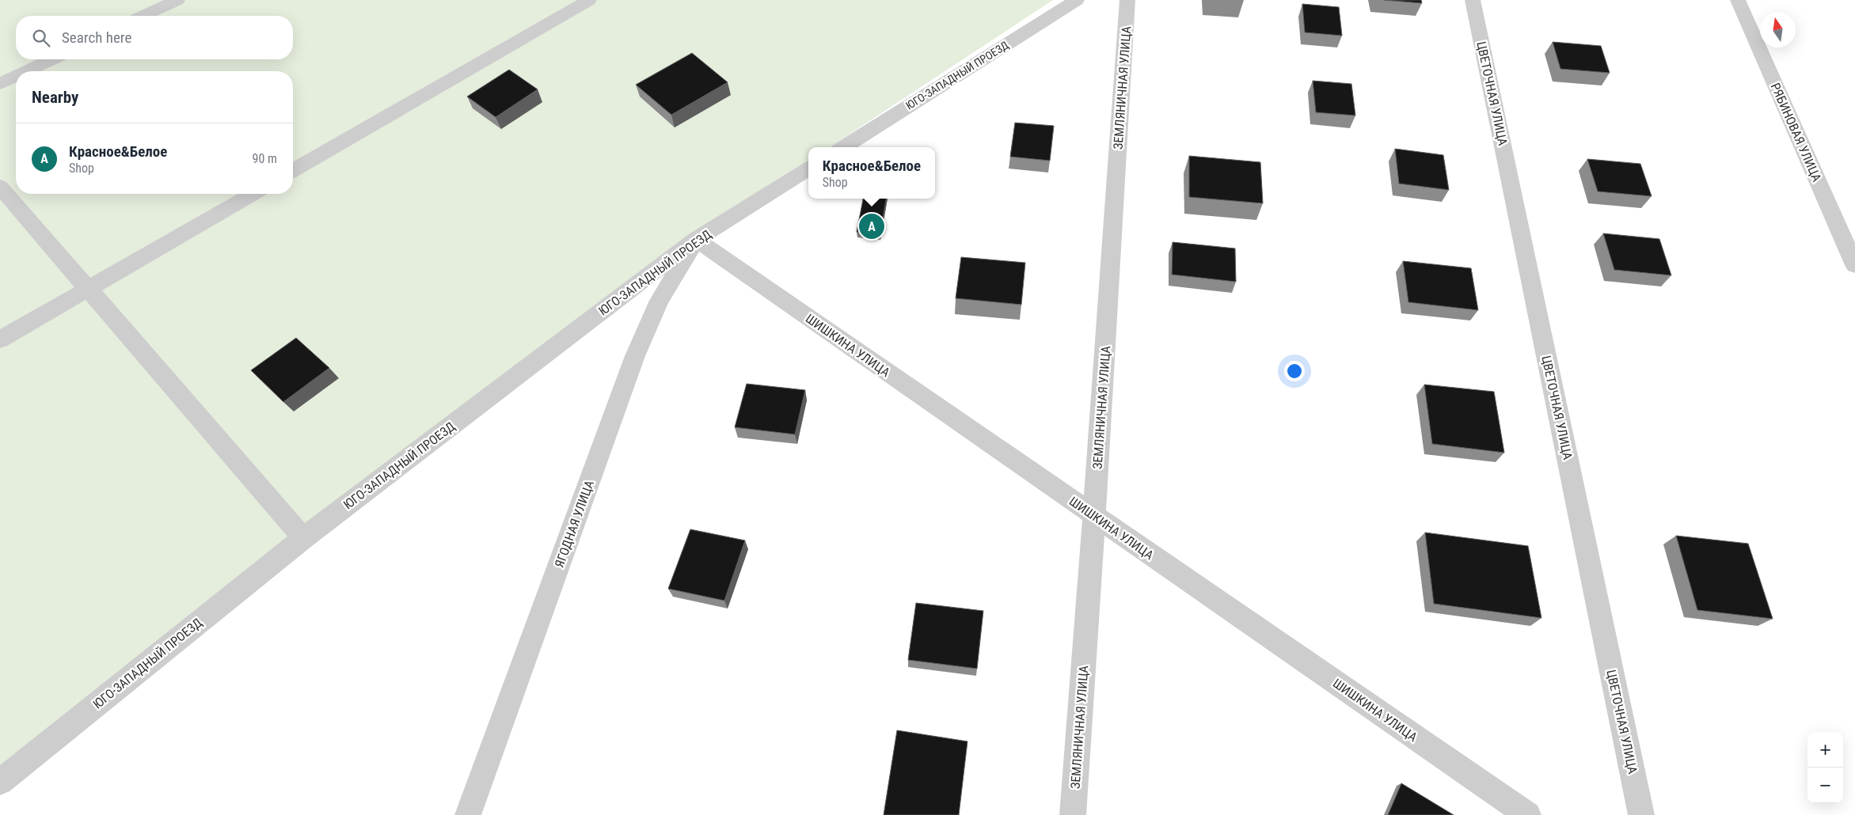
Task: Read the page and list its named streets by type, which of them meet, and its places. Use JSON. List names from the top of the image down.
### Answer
{
  "streets": {
    "street": [
      "ЮГО-ЗАПАДНЫЙ ПРОЕЗД",
      "ЗЕМЛЯНИЧНАЯ УЛИЦА",
      "ЦВЕТОЧНАЯ УЛИЦА",
      "РЯБИНОВАЯ УЛИЦА",
      "ШИШКИНА УЛИЦА",
      "ЯГОДНАЯ УЛИЦА"
    ]
  },
  "crossings": [
    ["ЮГО-ЗАПАДНЫЙ ПРОЕЗД", "ШИШКИНА УЛИЦА"],
    ["ЮГО-ЗАПАДНЫЙ ПРОЕЗД", "ЯГОДНАЯ УЛИЦА"],
    ["ЗЕМЛЯНИЧНАЯ УЛИЦА", "ШИШКИНА УЛИЦА"],
    ["ШИШКИНА УЛИЦА", "ЯГОДНАЯ УЛИЦА"]
  ],
  "north": "top",
  "page": {
    "search": "Search here",
    "heading": "Nearby",
    "list": [
      {
        "mark": "A",
        "name": "Красное&Белое",
        "note": "Shop",
        "value": "90 m"
      }
    ],
    "popup": ["Красное&Белое", "Shop"],
    "pins": "A",
    "map_buttons": ["+", "−"]
  }
}
